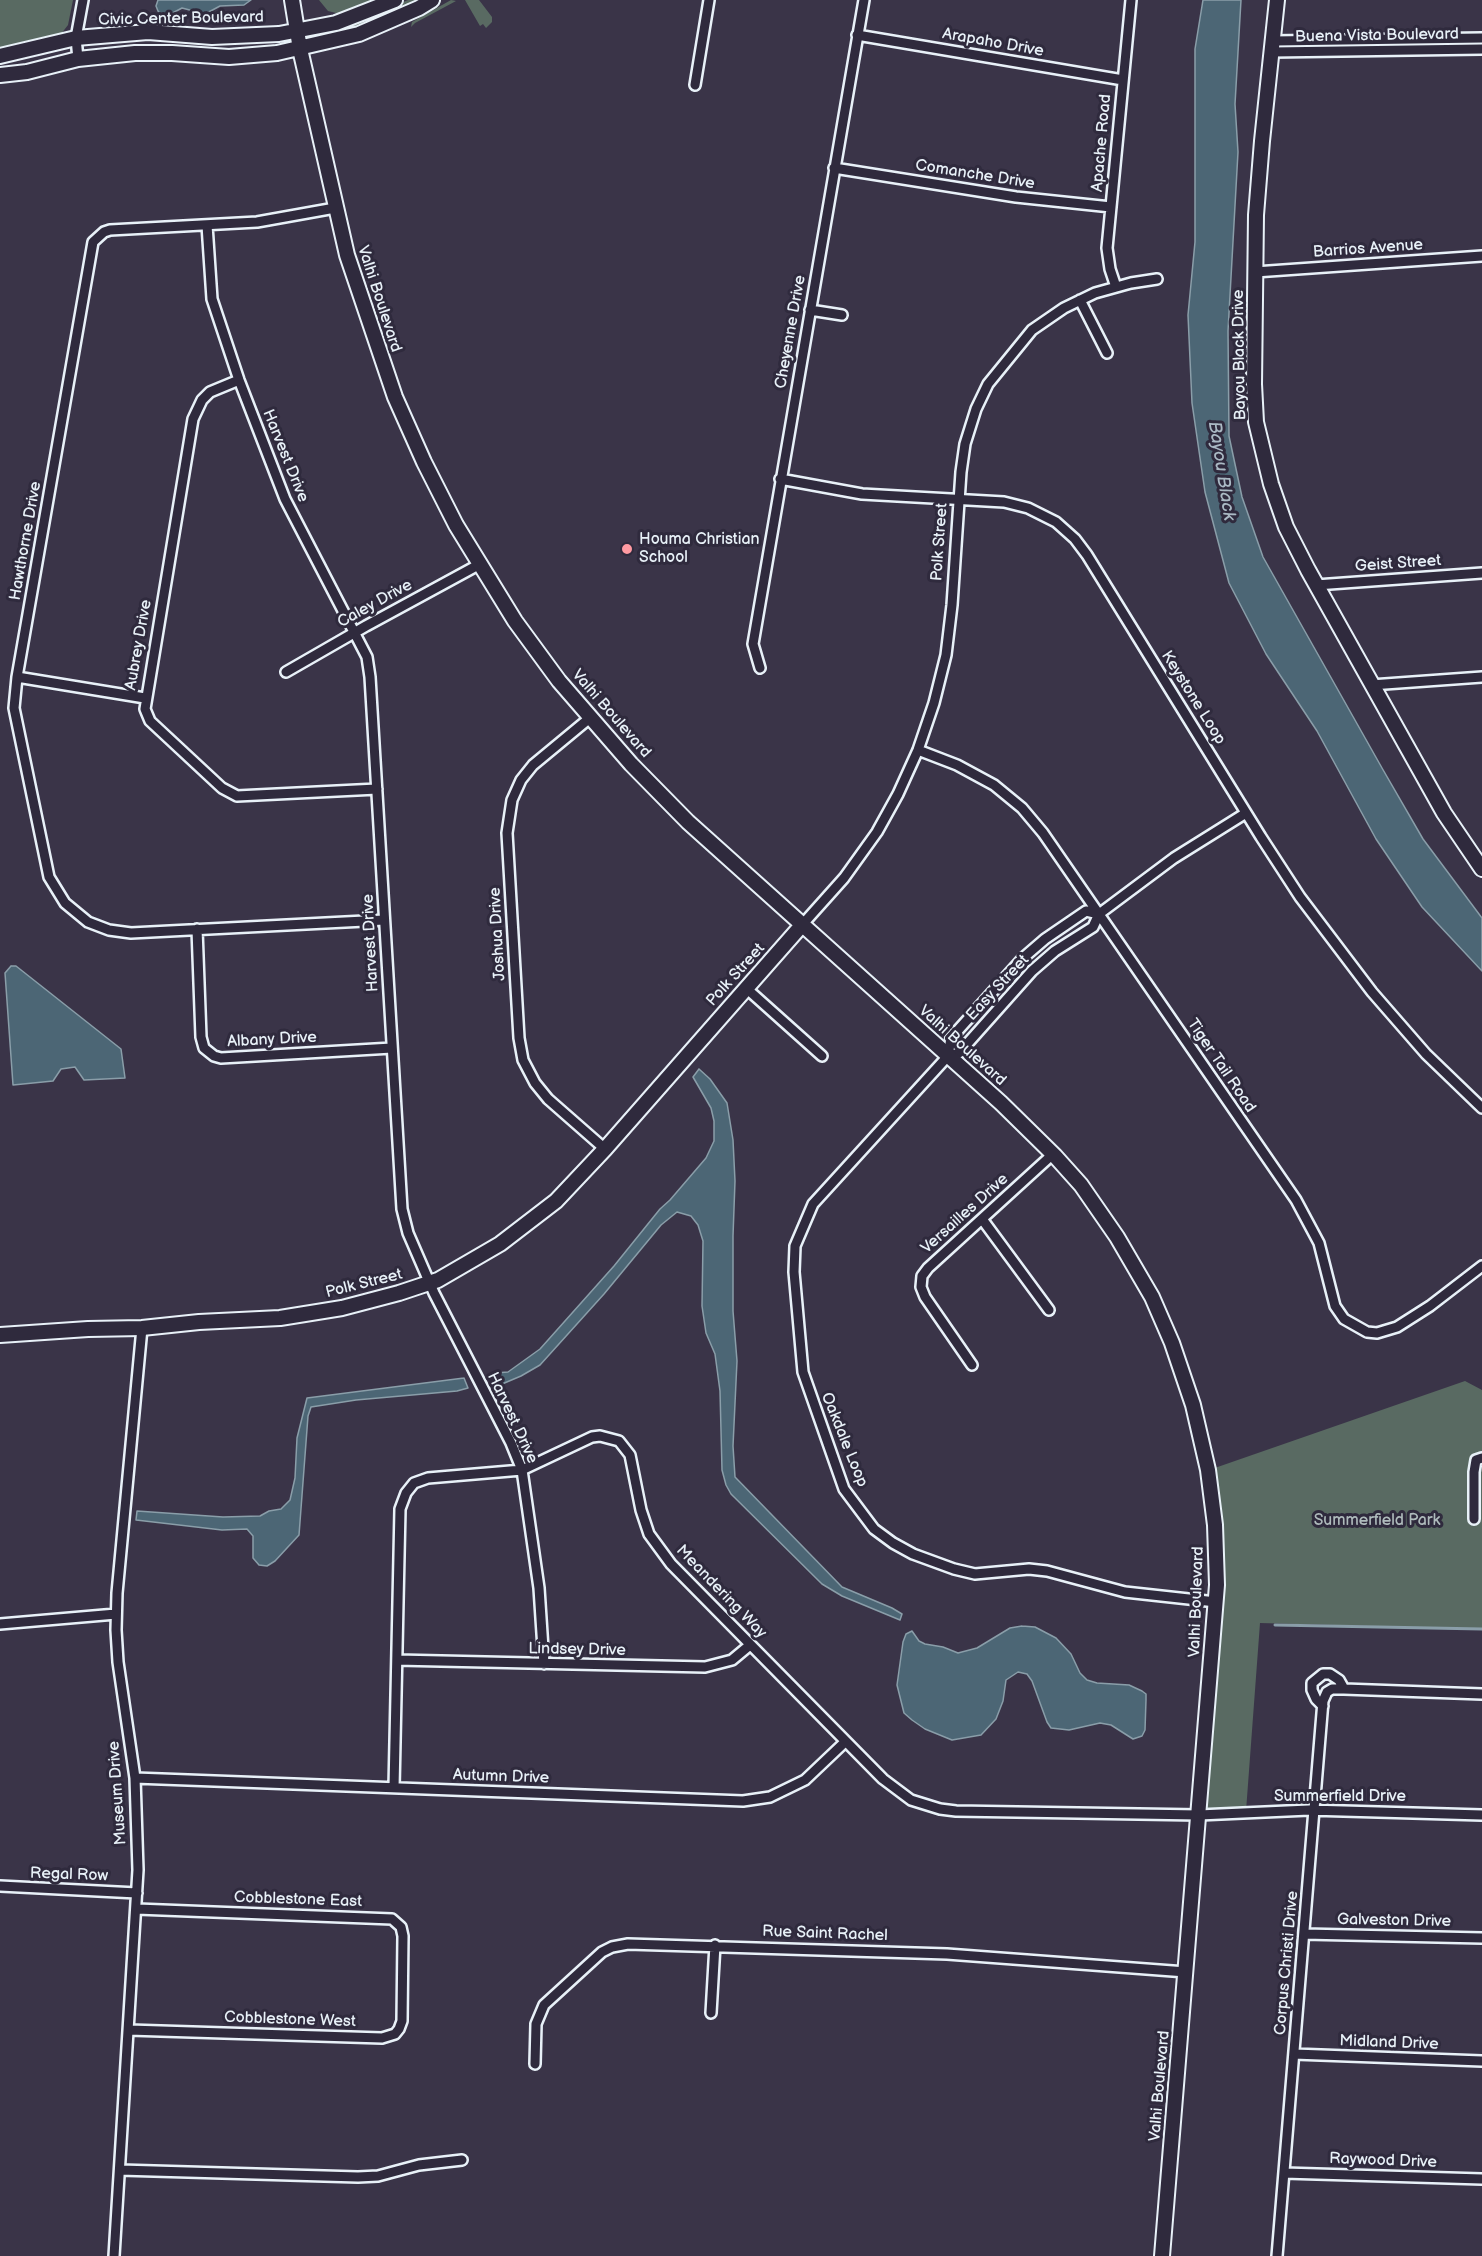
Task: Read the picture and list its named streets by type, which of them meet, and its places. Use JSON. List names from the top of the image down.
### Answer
{
  "streets": {
    "street": [
      "Civic Center Boulevard",
      "Buena Vista Boulevard",
      "Arapaho Drive",
      "Apache Road",
      "Comanche Drive",
      "Barrios Avenue",
      "Valhi Boulevard",
      "Cheyenne Drive",
      "Bayou Black Drive",
      "Harvest Drive",
      "Hawthorne Drive",
      "Polk Street",
      "Geist Street",
      "Caley Drive",
      "Aubrey Drive",
      "Keystone Loop",
      "Joshua Drive",
      "Easy Street",
      "Albany Drive",
      "Tiger Tail Road",
      "Versailles Drive",
      "Oakdale Loop",
      "Meandering Way",
      "Lindsey Drive",
      "Autumn Drive",
      "Museum Drive",
      "Summerfield Drive",
      "Regal Row",
      "Cobblestone East",
      "Galveston Drive",
      "Rue Saint Rachel",
      "Corpus Christi Drive",
      "Cobblestone West",
      "Midland Drive",
      "Raywood Drive"
    ]
  },
  "crossings": [
    ["Civic Center Boulevard", "Valhi Boulevard"],
    ["Buena Vista Boulevard", "Bayou Black Drive"],
    ["Arapaho Drive", "Apache Road"],
    ["Arapaho Drive", "Cheyenne Drive"],
    ["Apache Road", "Comanche Drive"],
    ["Apache Road", "Polk Street"],
    ["Comanche Drive", "Cheyenne Drive"],
    ["Barrios Avenue", "Bayou Black Drive"],
    ["Valhi Boulevard", "Hawthorne Drive"],
    ["Valhi Boulevard", "Polk Street"],
    ["Valhi Boulevard", "Caley Drive"],
    ["Valhi Boulevard", "Joshua Drive"],
    ["Valhi Boulevard", "Easy Street"],
    ["Valhi Boulevard", "Versailles Drive"],
    ["Valhi Boulevard", "Oakdale Loop"],
    ["Valhi Boulevard", "Meandering Way"],
    ["Valhi Boulevard", "Summerfield Drive"],
    ["Valhi Boulevard", "Rue Saint Rachel"],
    ["Cheyenne Drive", "Keystone Loop"],
    ["Bayou Black Drive", "Geist Street"],
    ["Harvest Drive", "Hawthorne Drive"],
    ["Harvest Drive", "Polk Street"],
    ["Harvest Drive", "Caley Drive"],
    ["Harvest Drive", "Aubrey Drive"],
    ["Harvest Drive", "Albany Drive"],
    ["Harvest Drive", "Meandering Way"],
    ["Harvest Drive", "Lindsey Drive"],
    ["Hawthorne Drive", "Albany Drive"],
    ["Polk Street", "Keystone Loop"],
    ["Polk Street", "Joshua Drive"],
    ["Polk Street", "Tiger Tail Road"],
    ["Polk Street", "Museum Drive"],
    ["Keystone Loop", "Easy Street"],
    ["Easy Street", "Tiger Tail Road"],
    ["Easy Street", "Oakdale Loop"],
    ["Meandering Way", "Lindsey Drive"],
    ["Meandering Way", "Autumn Drive"],
    ["Meandering Way", "Summerfield Drive"],
    ["Autumn Drive", "Museum Drive"],
    ["Museum Drive", "Regal Row"],
    ["Museum Drive", "Cobblestone East"],
    ["Museum Drive", "Cobblestone West"],
    ["Summerfield Drive", "Corpus Christi Drive"],
    ["Cobblestone East", "Cobblestone West"],
    ["Galveston Drive", "Corpus Christi Drive"],
    ["Corpus Christi Drive", "Midland Drive"],
    ["Corpus Christi Drive", "Raywood Drive"]
  ],
  "water": ["Bayou Black"],
  "parks": ["Summerfield Park"],
  "places": ["Houma Christian School"]
}
